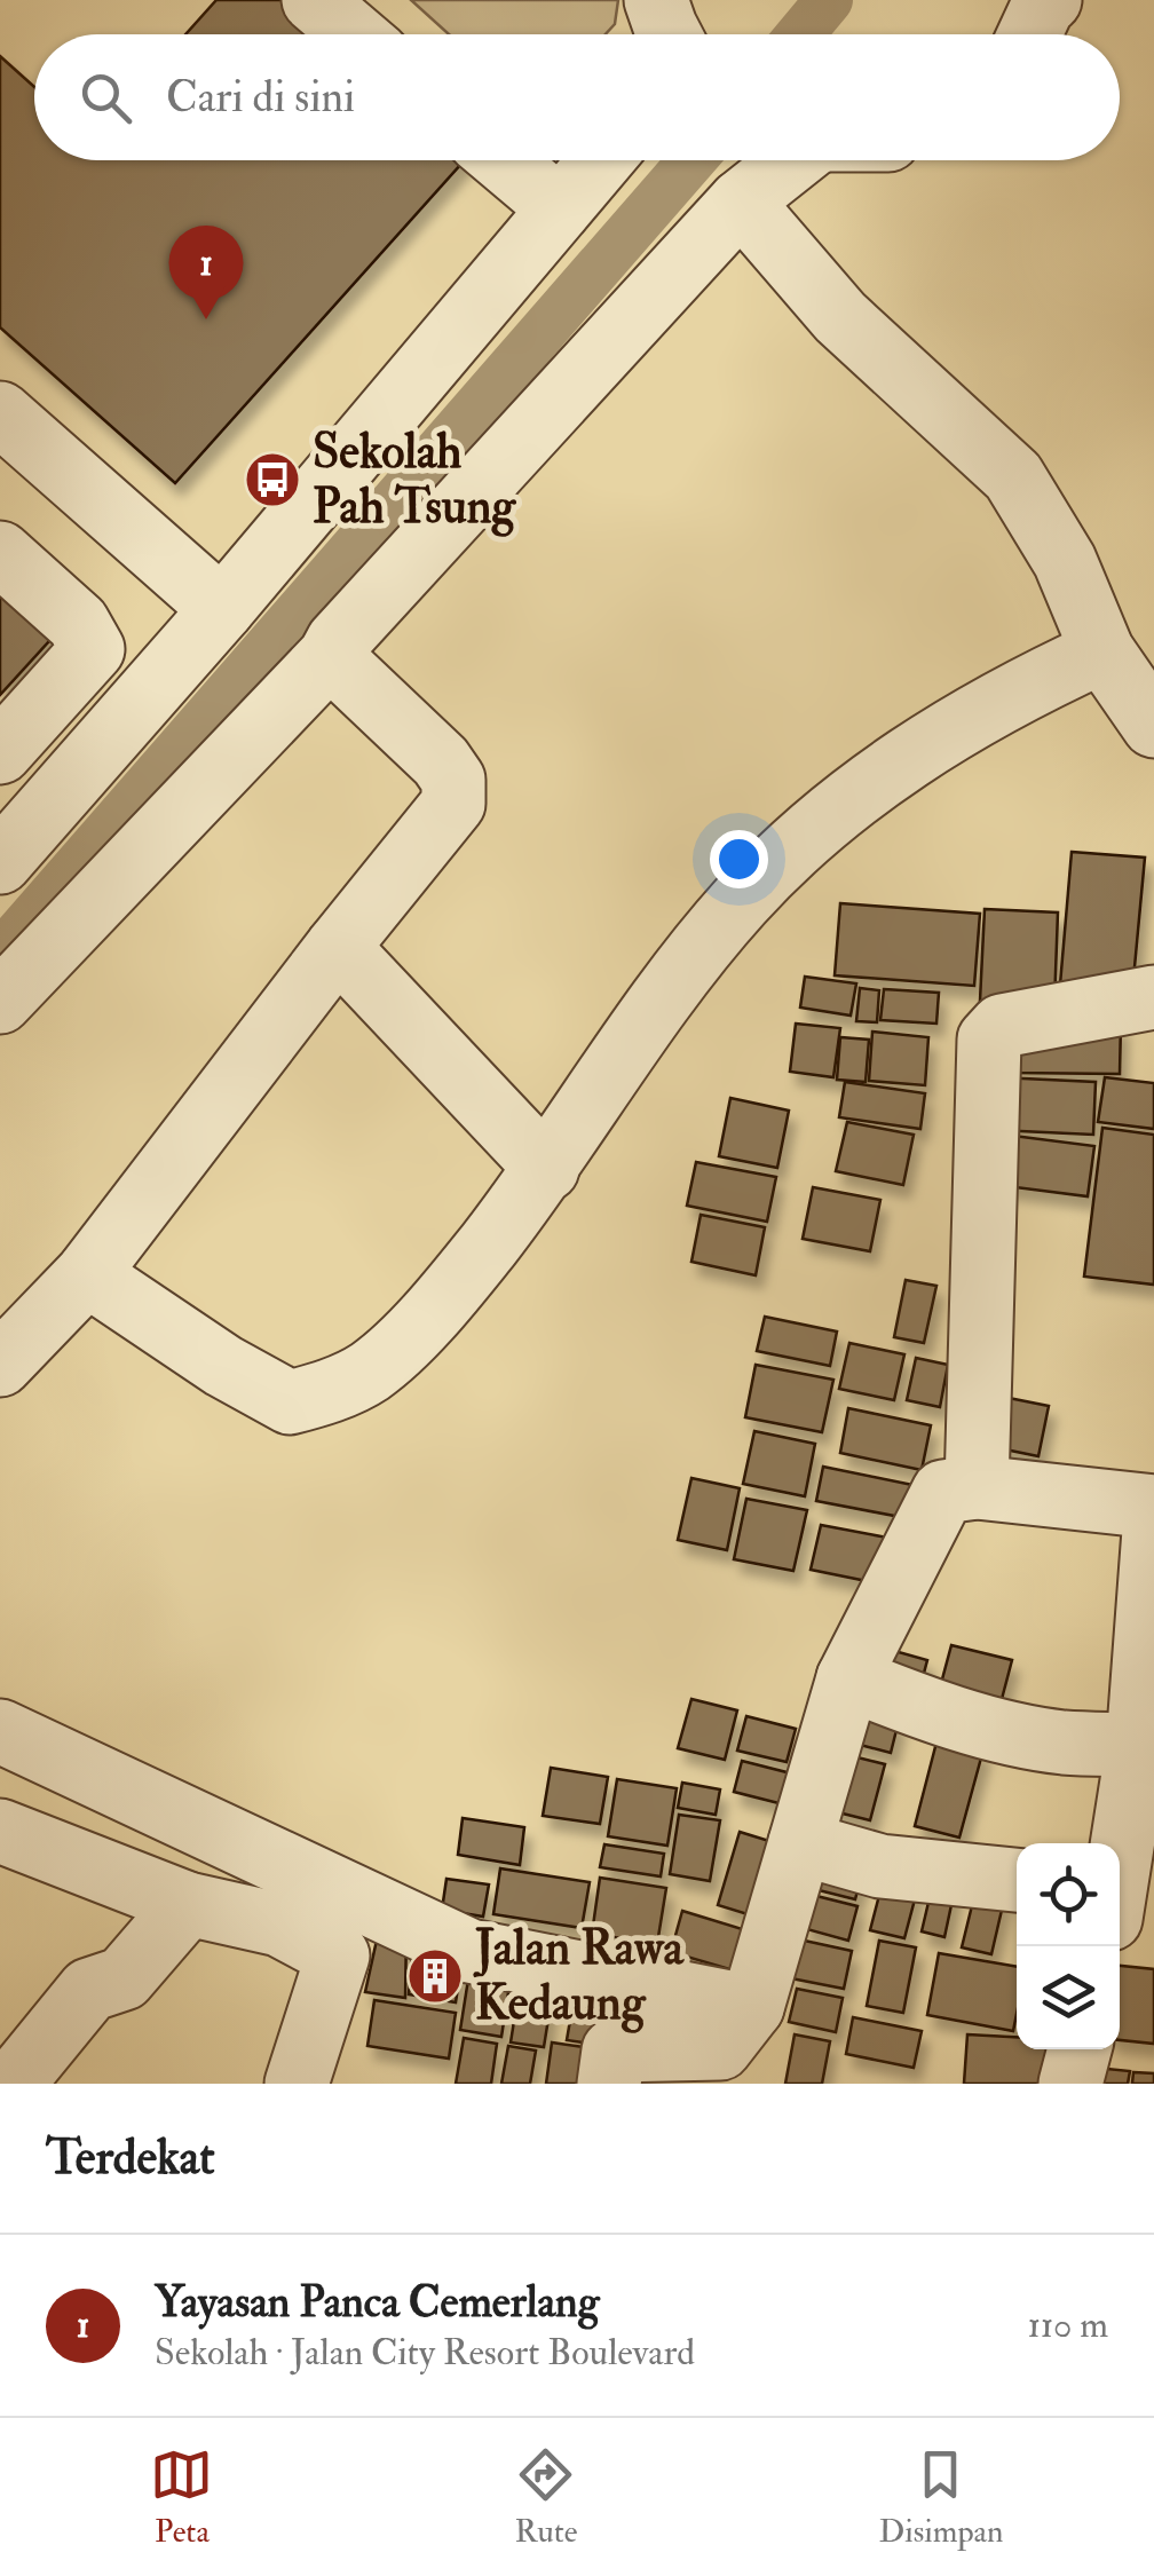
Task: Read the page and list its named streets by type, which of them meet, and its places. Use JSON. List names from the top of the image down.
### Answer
{
  "places": {
    "bus stop": ["Sekolah Pah Tsung"],
    "building": ["Jalan Rawa Kedaung"]
  },
  "page": {
    "search": "Cari di sini",
    "pins": "1",
    "heading": "Terdekat",
    "list": [
      {
        "mark": "1",
        "name": "Yayasan Panca Cemerlang",
        "note": "Sekolah · Jalan City Resort Boulevard",
        "value": "110 m"
      }
    ],
    "nav": ["Peta", "Rute", "Disimpan"]
  }
}
